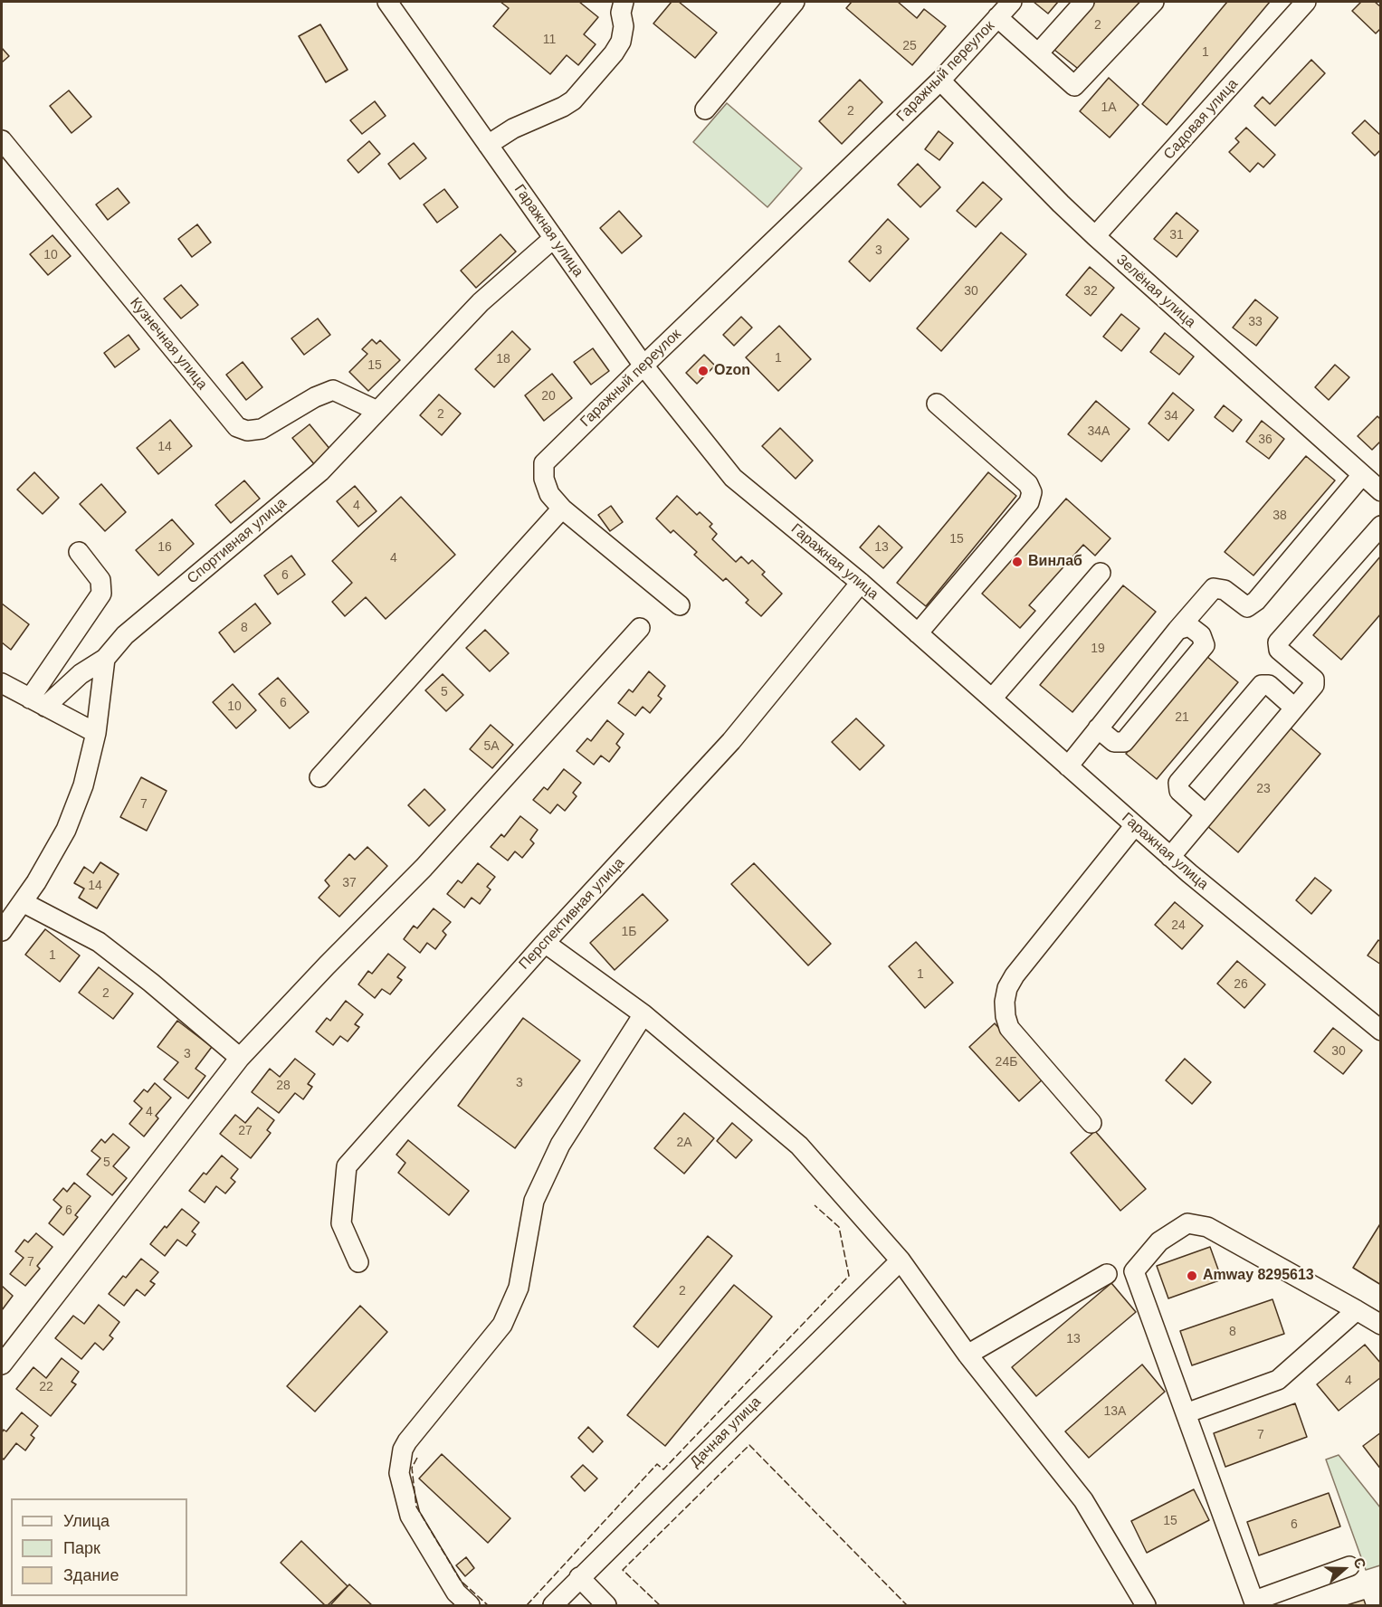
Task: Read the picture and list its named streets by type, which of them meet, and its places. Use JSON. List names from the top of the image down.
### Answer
{
  "streets": {
    "street": [
      "Гаражный переулок",
      "Садовая улица",
      "Гаражная улица",
      "Зелёная улица",
      "Кузнечная улица",
      "Спортивная улица",
      "Перспективная улица",
      "Дачная улица"
    ]
  },
  "crossings": [
    ["Гаражный переулок", "Гаражная улица"],
    ["Гаражный переулок", "Зелёная улица"],
    ["Садовая улица", "Зелёная улица"],
    ["Гаражная улица", "Спортивная улица"],
    ["Гаражная улица", "Перспективная улица"],
    ["Кузнечная улица", "Спортивная улица"]
  ],
  "places": ["Ozon", "Винлаб", "Amway 8295613"],
  "house_numbers": [
    "2",
    "11",
    "25",
    "1",
    "1А",
    "2",
    "31",
    "3",
    "10",
    "30",
    "32",
    "33",
    "1",
    "18",
    "15",
    "20",
    "2",
    "34",
    "34А",
    "36",
    "14",
    "4",
    "38",
    "15",
    "16",
    "13",
    "4",
    "6",
    "8",
    "19",
    "5",
    "6",
    "10",
    "21",
    "5А",
    "23",
    "7",
    "37",
    "14",
    "24",
    "1Б",
    "1",
    "1",
    "26",
    "2",
    "30",
    "3",
    "24Б",
    "3",
    "28",
    "4",
    "27",
    "2А",
    "5",
    "6",
    "7",
    "2",
    "8",
    "13",
    "4",
    "22",
    "13А",
    "7",
    "15",
    "6"
  ],
  "legend": ["Улица", "Парк", "Здание"],
  "north": "right"
}
